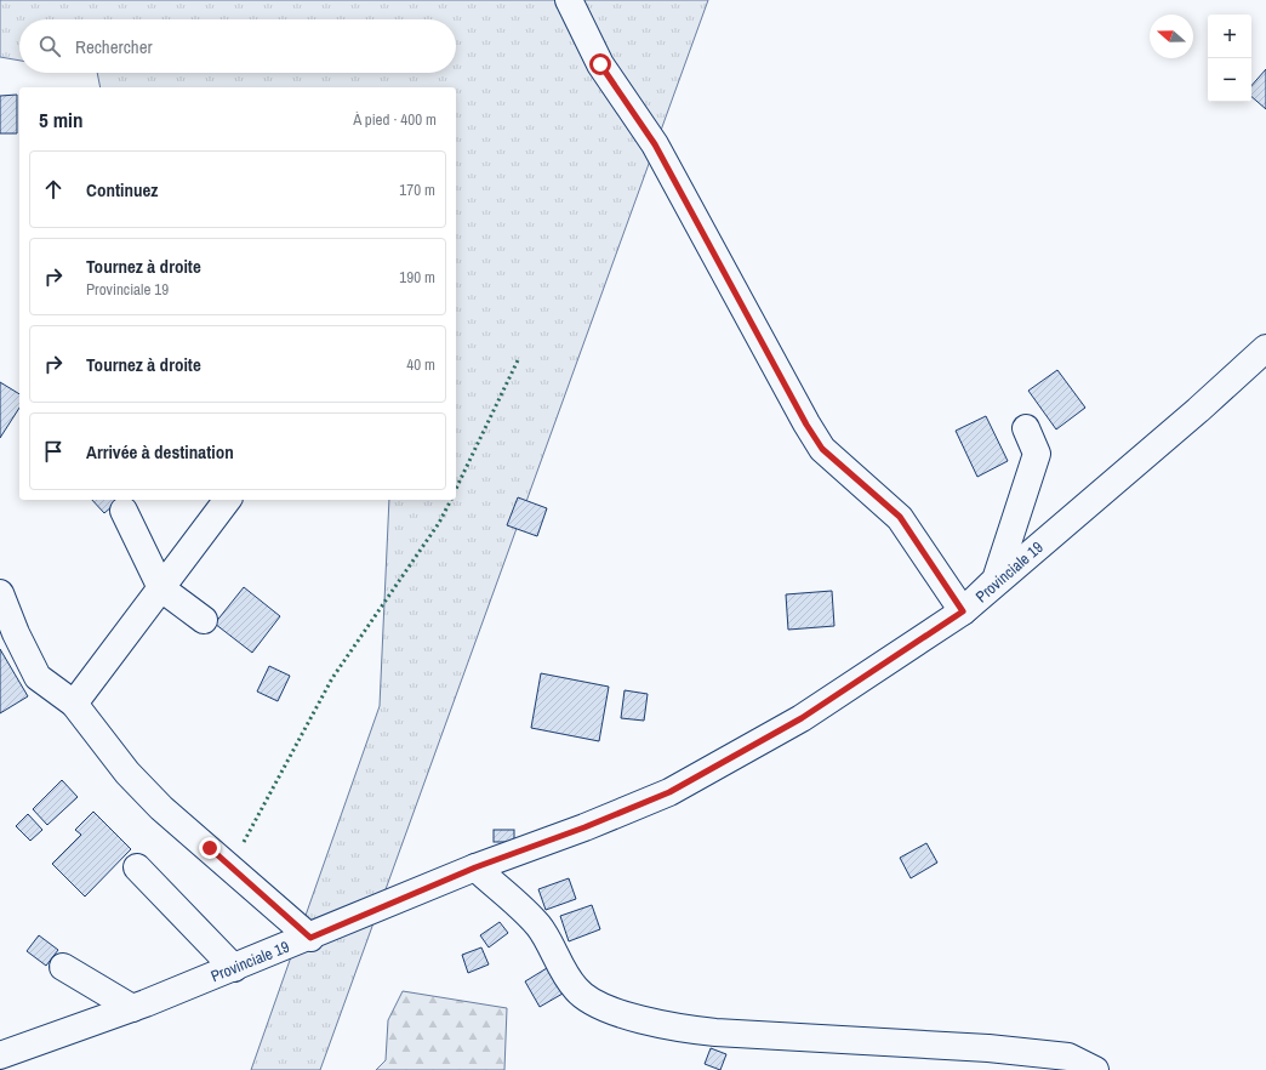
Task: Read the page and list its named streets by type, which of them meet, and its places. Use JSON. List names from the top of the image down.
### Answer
{
  "streets": {
    "street": ["Provinciale 19"]
  },
  "north": "left",
  "page": {
    "map_buttons": ["+", "−"],
    "search": "Rechercher",
    "heading": ["5 min", "À pied · 400 m"],
    "list": [
      ["Continuez", "170 m"],
      ["Tournez à droite", "Provinciale 19", "190 m"],
      ["Tournez à droite", "40 m"],
      "Arrivée à destination"
    ]
  }
}
